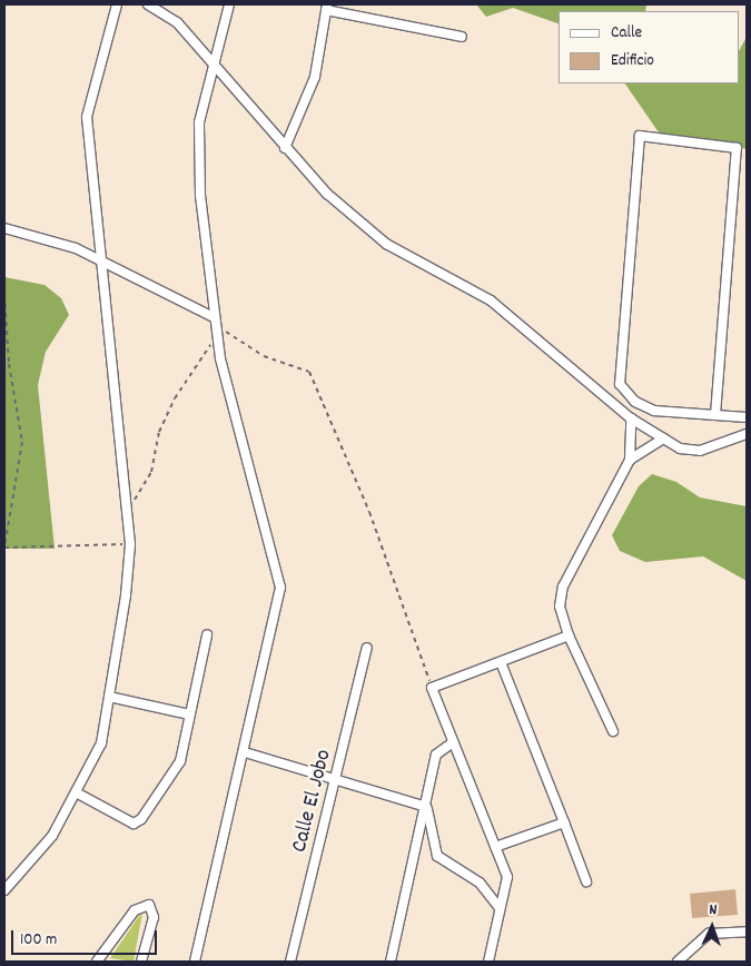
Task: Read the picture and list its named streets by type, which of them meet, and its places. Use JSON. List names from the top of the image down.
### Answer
{
  "streets": {
    "street": ["Calle El Jobo"]
  },
  "legend": ["Calle", "Edificio"],
  "scale_bar": "100 m",
  "north": "top"
}
